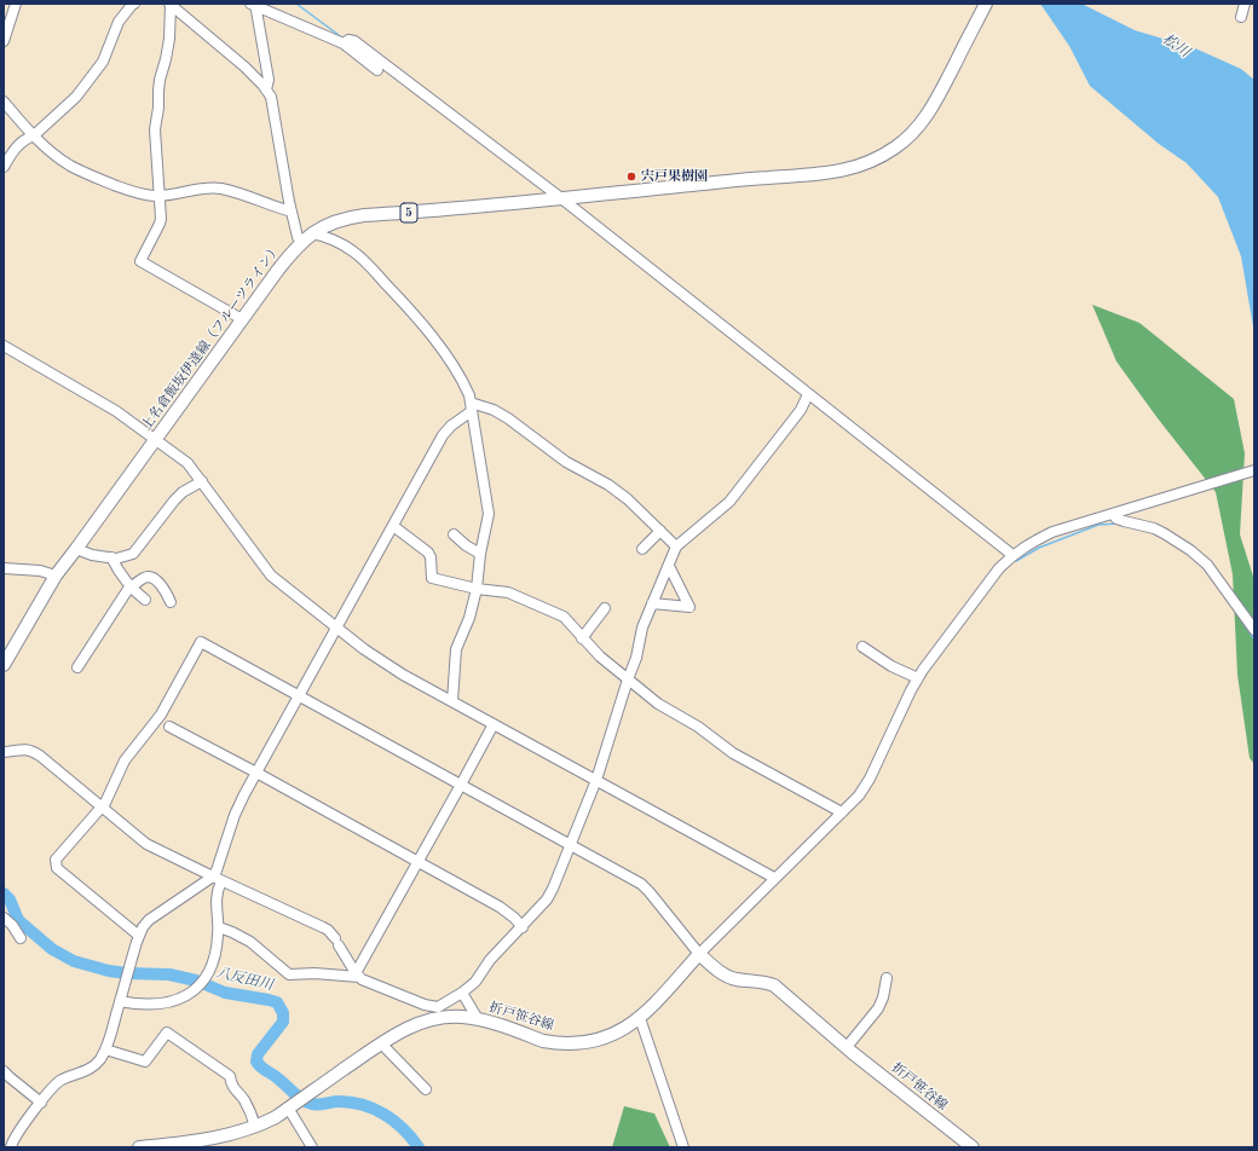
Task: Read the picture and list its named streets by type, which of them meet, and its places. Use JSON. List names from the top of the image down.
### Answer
{
  "streets": {
    "main road": ["5", "上名倉飯坂伊達線（フルーツライン）", "折戸笹谷線"]
  },
  "water": ["松川", "八反田川"],
  "places": ["宍戸果樹園"]
}
